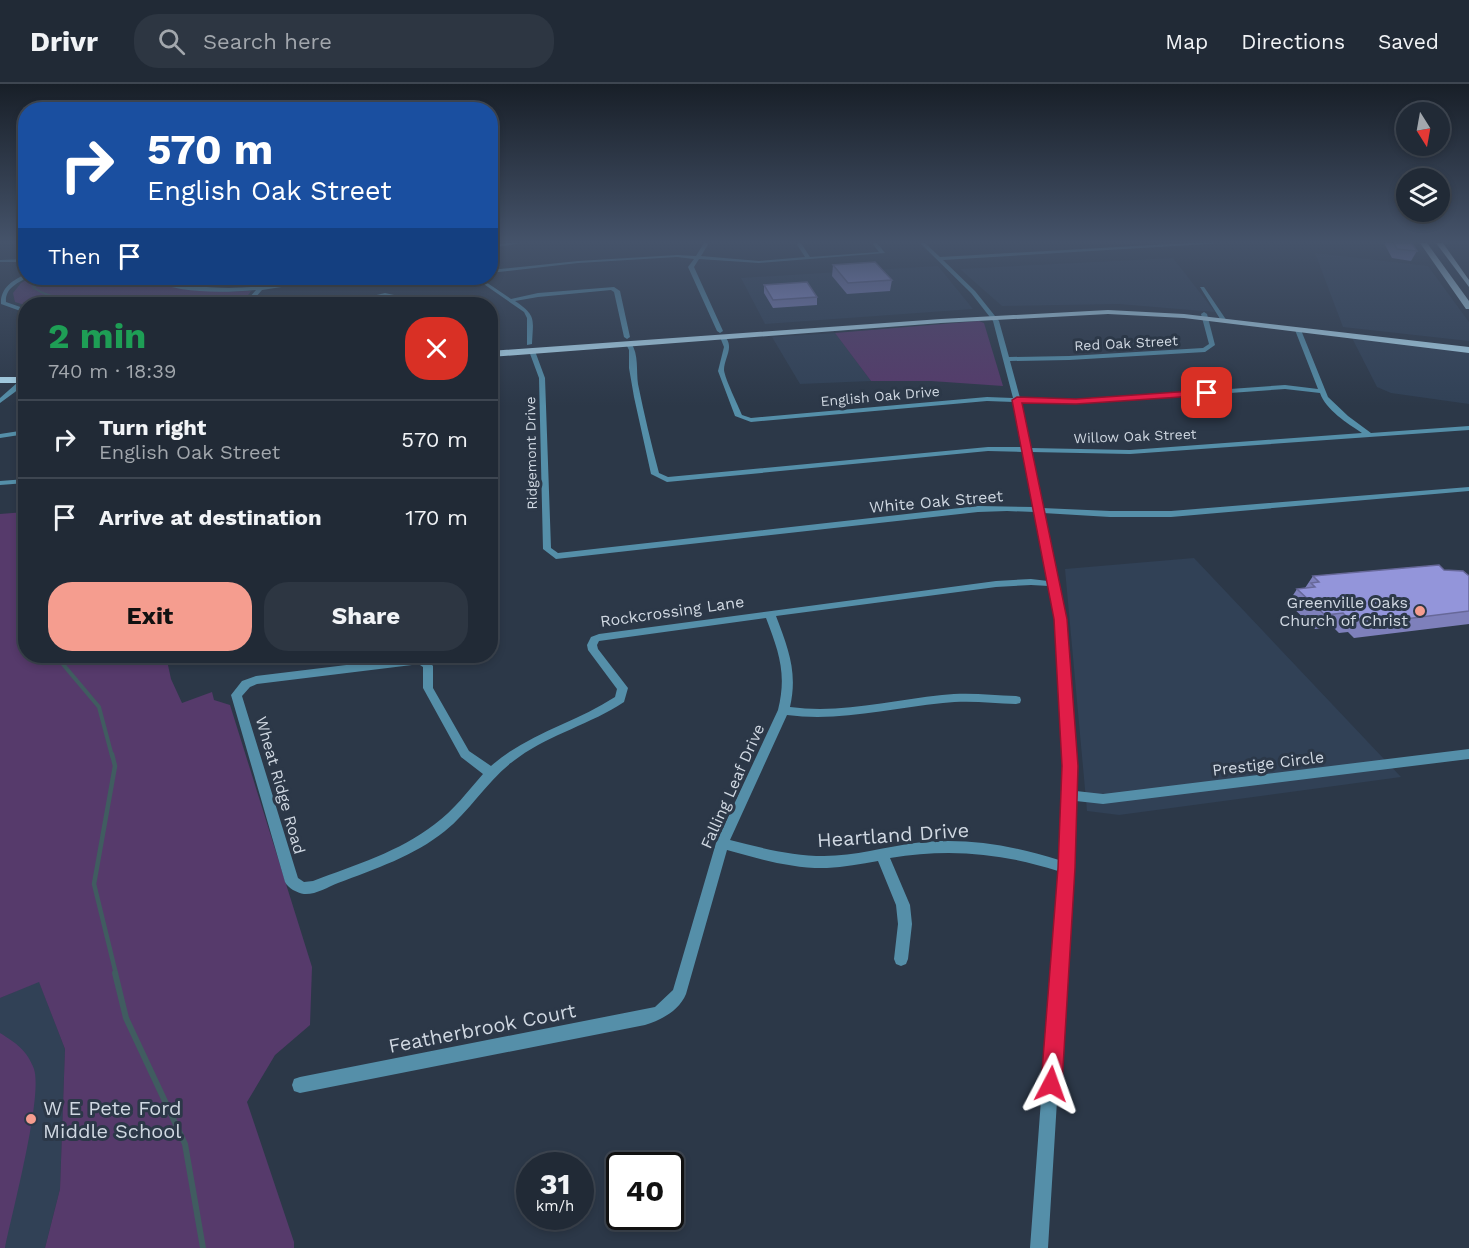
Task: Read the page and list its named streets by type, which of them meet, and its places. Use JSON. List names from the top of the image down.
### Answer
{
  "streets": {
    "street": [
      "Red Oak Street",
      "English Oak Drive",
      "Willow Oak Street",
      "Ridgemont Drive",
      "White Oak Street",
      "Rockcrossing Lane",
      "Prestige Circle",
      "Wheat Ridge Road",
      "Falling Leaf Drive",
      "Heartland Drive",
      "Featherbrook Court"
    ]
  },
  "crossings": [
    ["Ridgemont Drive", "White Oak Street"],
    ["Rockcrossing Lane", "Wheat Ridge Road"],
    ["Rockcrossing Lane", "Falling Leaf Drive"],
    ["Falling Leaf Drive", "Heartland Drive"],
    ["Falling Leaf Drive", "Featherbrook Court"]
  ],
  "places": ["Greenville Oaks Church of Christ", "W E Pete Ford Middle School"],
  "north": "bottom",
  "page": {
    "header": "Drivr",
    "search": "Search here",
    "nav": ["Map", "Directions", "Saved"],
    "turn": ["570 m", "English Oak Street"],
    "then": "Then",
    "heading": ["2 min", "740 m · 18:39"],
    "list": [
      {
        "name": "Turn right",
        "note": "English Oak Street",
        "value": "570 m"
      },
      {
        "name": "Arrive at destination",
        "value": "170 m"
      }
    ],
    "buttons": ["Exit", "Share"],
    "speed": "31 km/h",
    "limit": "40"
  }
}
